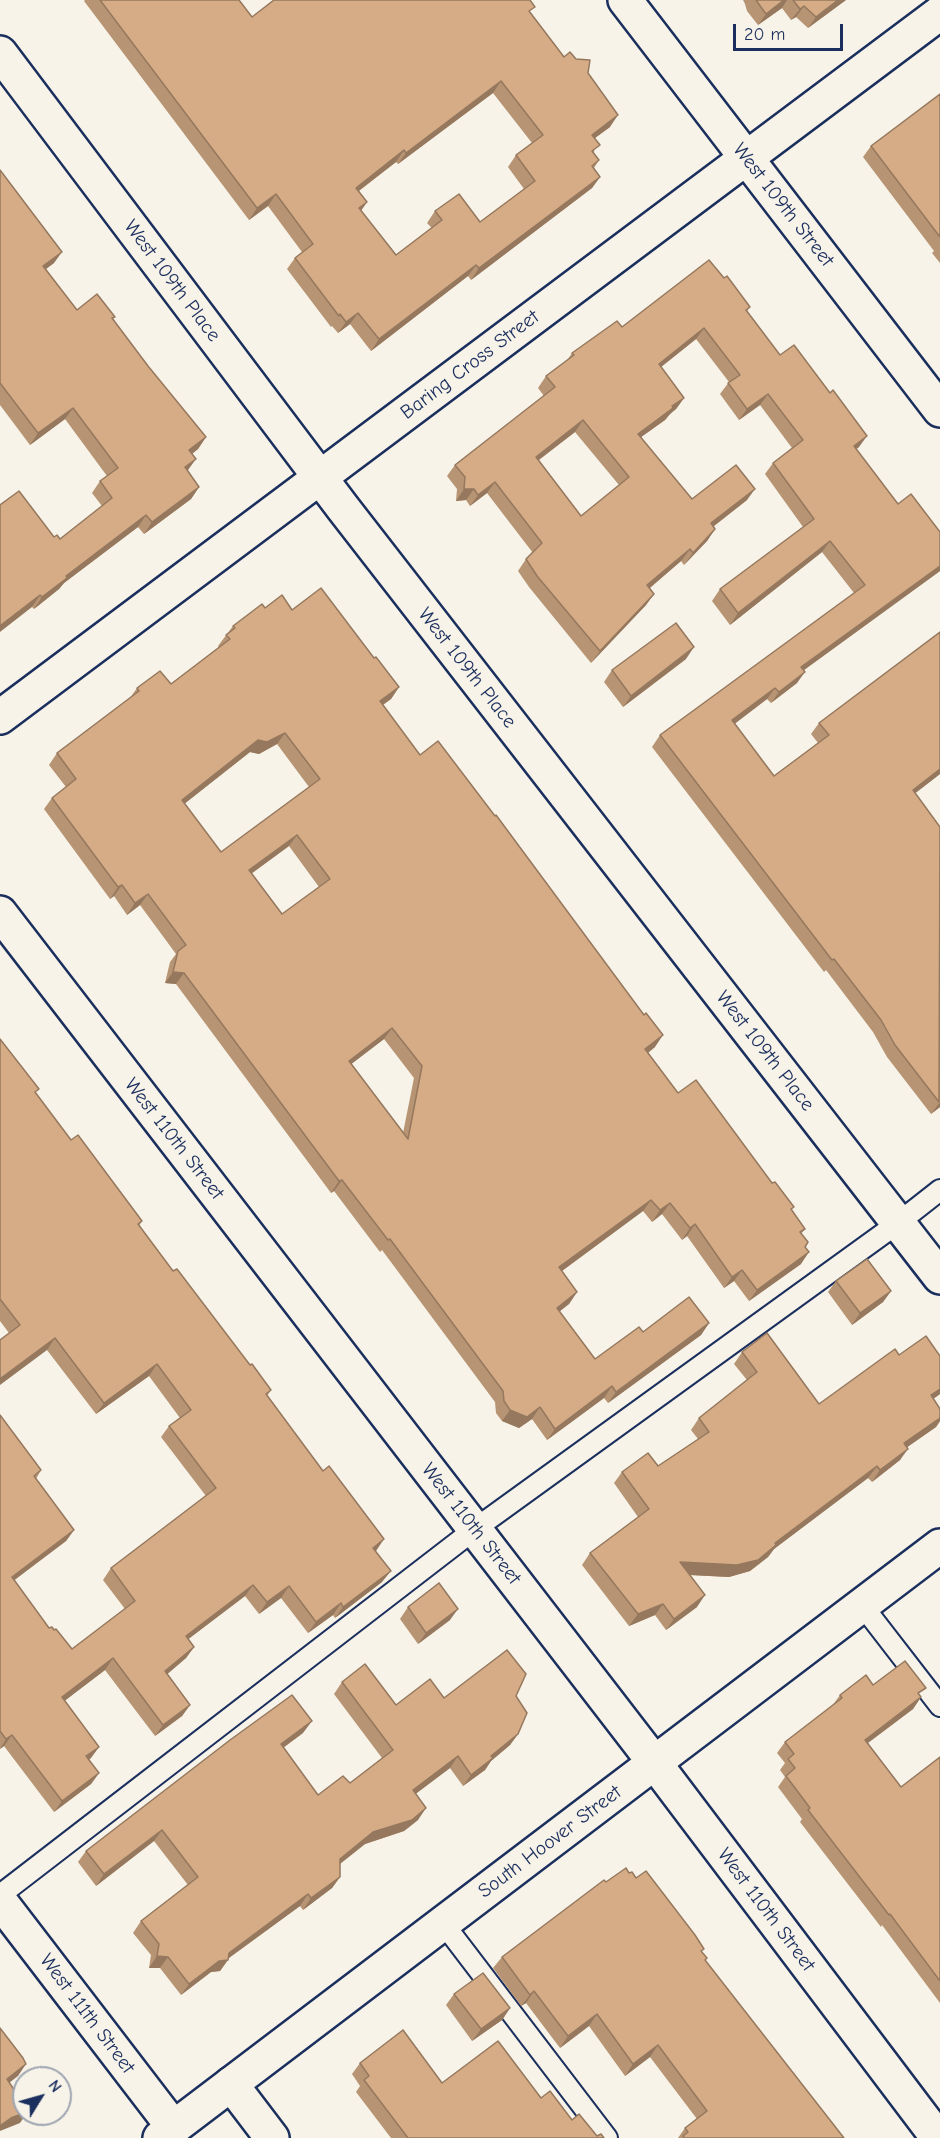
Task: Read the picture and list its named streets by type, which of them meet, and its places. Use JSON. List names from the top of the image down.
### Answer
{
  "streets": {
    "street": [
      "West 109th Street",
      "West 109th Place",
      "Baring Cross Street",
      "West 110th Street",
      "South Hoover Street",
      "West 111th Street"
    ]
  },
  "crossings": [
    ["West 109th Street", "Baring Cross Street"],
    ["West 109th Place", "Baring Cross Street"],
    ["West 110th Street", "South Hoover Street"],
    ["South Hoover Street", "West 111th Street"]
  ],
  "scale_bar": "20 m",
  "north": "top right"
}
